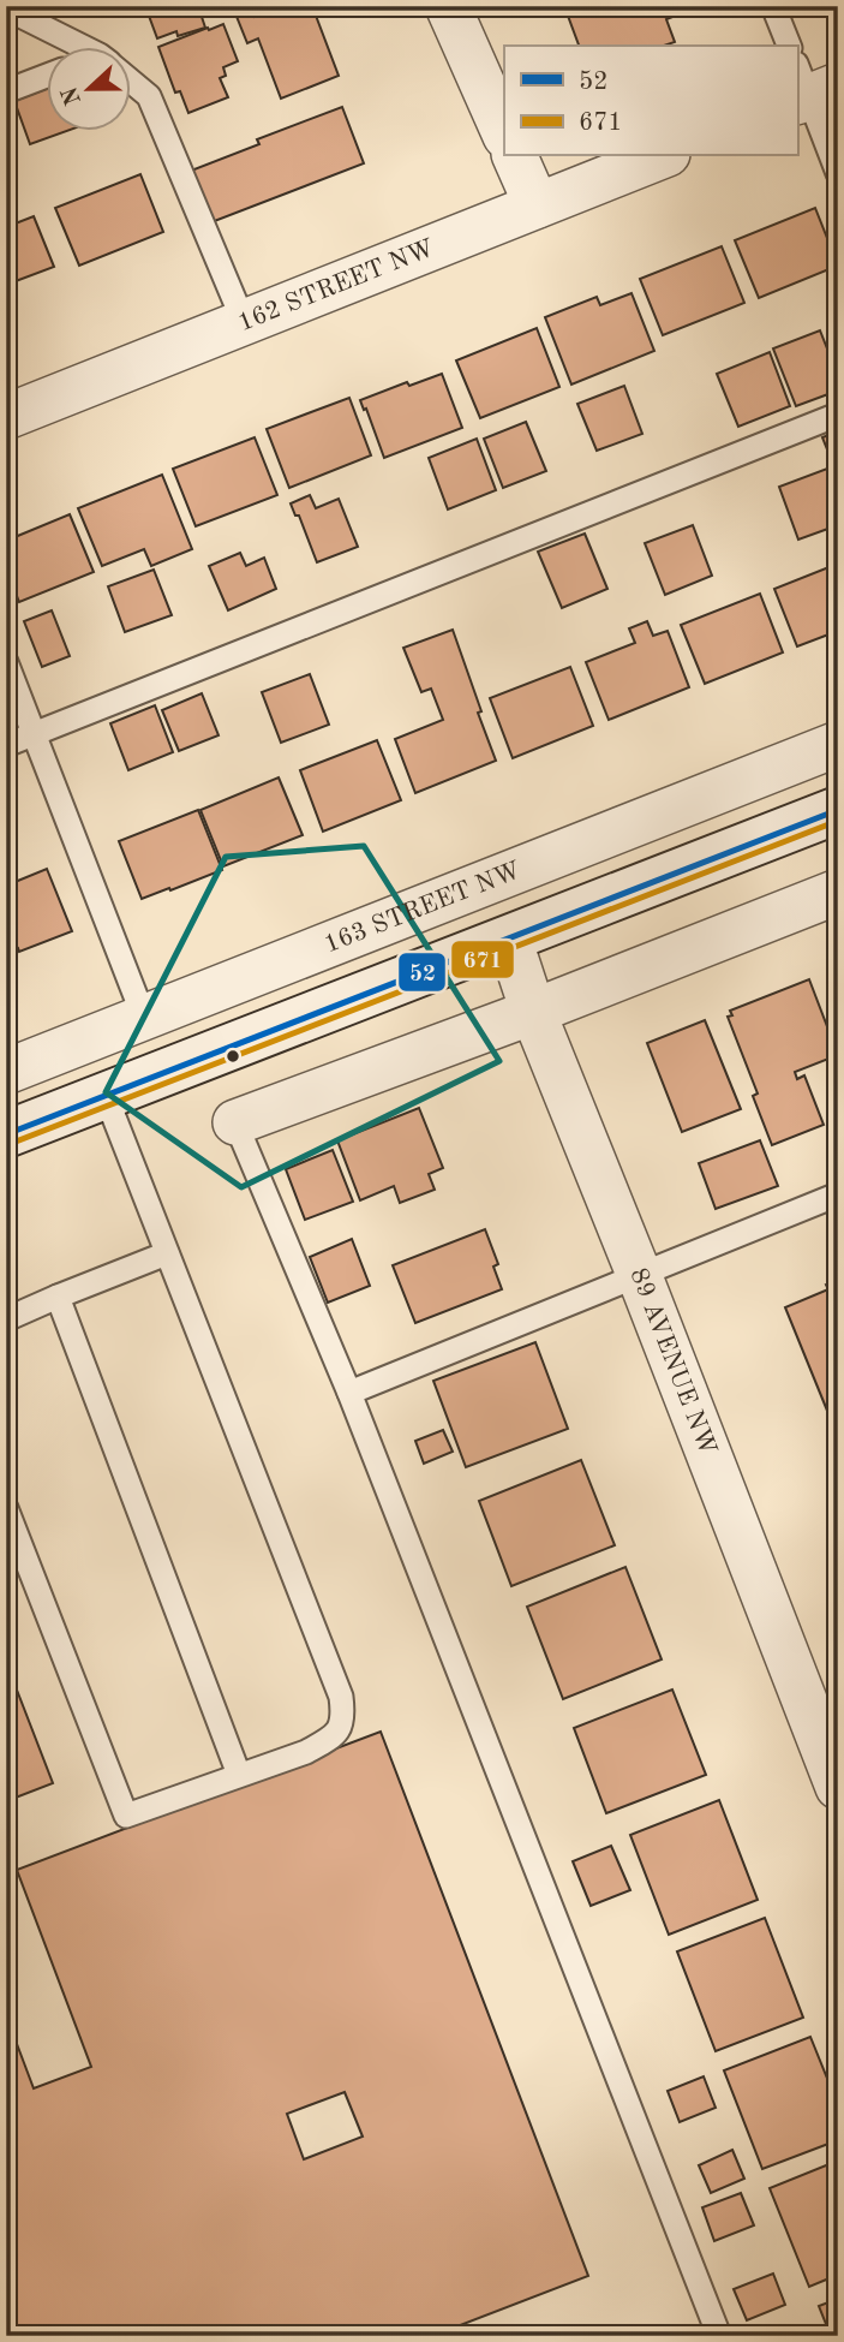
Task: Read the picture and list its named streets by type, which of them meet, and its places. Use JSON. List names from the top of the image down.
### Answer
{
  "streets": {
    "street": ["162 STREET NW", "163 STREET NW", "89 AVENUE NW"]
  },
  "lines": ["transit line 52", "transit line 671"],
  "legend": ["52", "671"],
  "north": "left"
}
